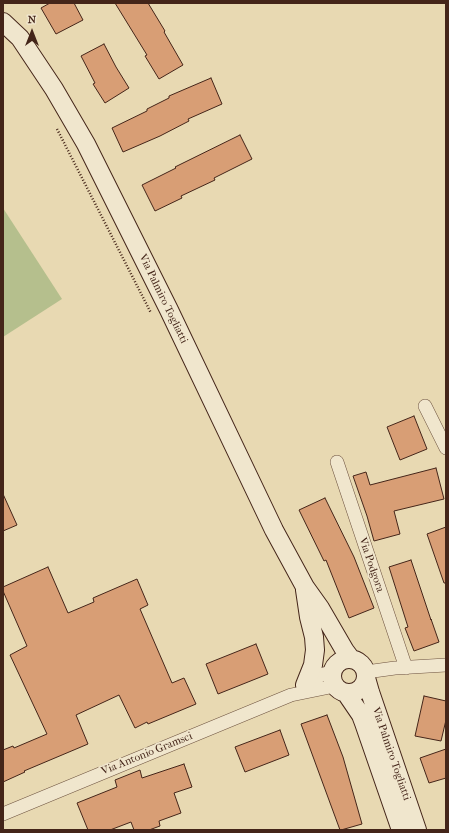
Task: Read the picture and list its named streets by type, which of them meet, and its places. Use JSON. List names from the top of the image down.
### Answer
{
  "streets": {
    "street": ["Via Palmiro Togliatti", "Via Podgora", "Via Antonio Gramsci"]
  },
  "crossings": [
    ["Via Palmiro Togliatti", "Via Antonio Gramsci"]
  ],
  "north": "top"
}
